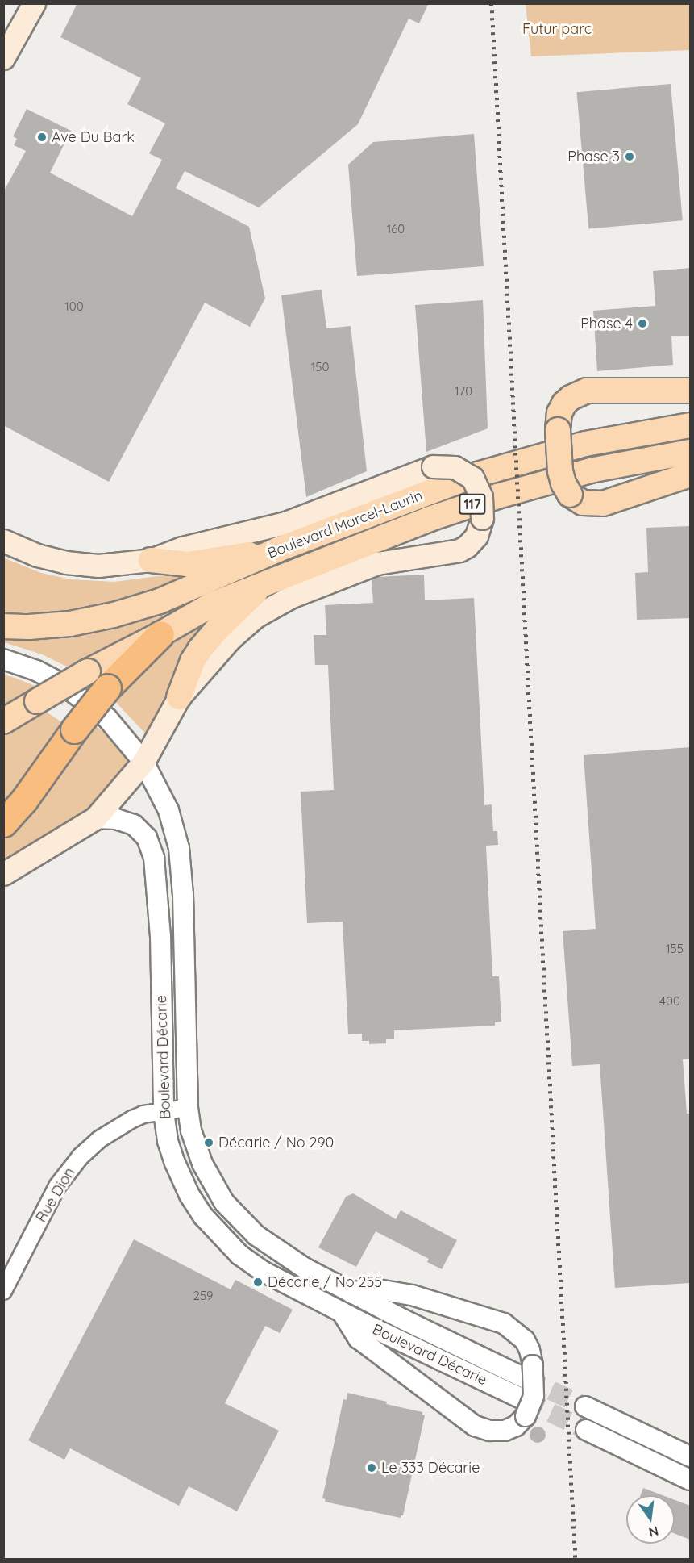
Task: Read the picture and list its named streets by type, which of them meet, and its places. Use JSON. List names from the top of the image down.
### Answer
{
  "streets": {
    "main road": ["117", "Boulevard Marcel-Laurin"],
    "street": ["Boulevard Décarie", "Rue Dion"]
  },
  "crossings": [
    ["Boulevard Décarie", "Rue Dion"]
  ],
  "parks": ["Futur parc"],
  "places": [
    "Ave Du Bark",
    "Phase 3",
    "Phase 4",
    "Décarie / No 290",
    "Décarie / No 255",
    "Le 333 Décarie"
  ],
  "house_numbers": [
    "160",
    "100",
    "150",
    "170",
    "155",
    "400",
    "259"
  ],
  "north": "bottom"
}
